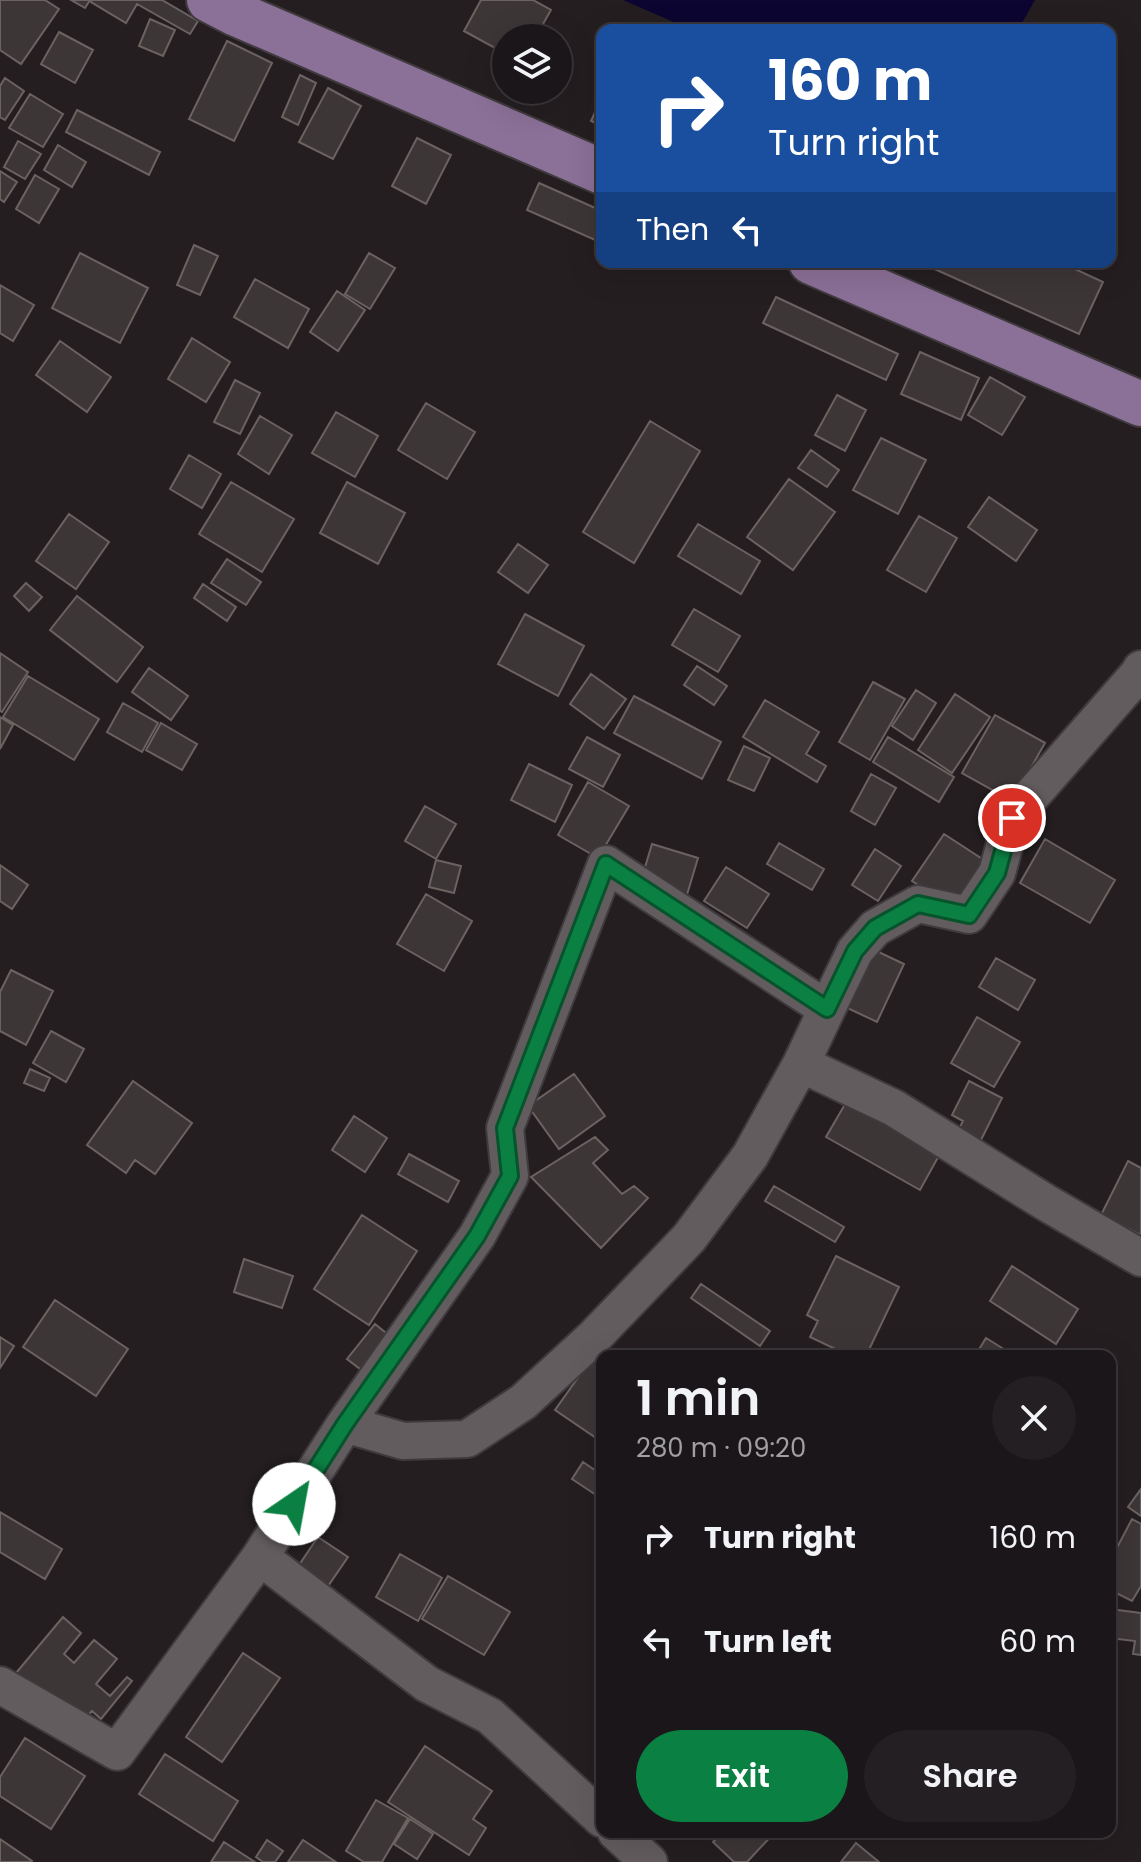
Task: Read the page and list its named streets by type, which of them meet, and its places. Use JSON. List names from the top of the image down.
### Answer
{
  "page": {
    "turn": ["160 m", "Turn right"],
    "then": "Then",
    "heading": ["1 min", "280 m · 09:20"],
    "list": [
      {
        "name": "Turn right",
        "value": "160 m"
      },
      {
        "name": "Turn left",
        "value": "60 m"
      }
    ],
    "buttons": ["Exit", "Share"]
  }
}
